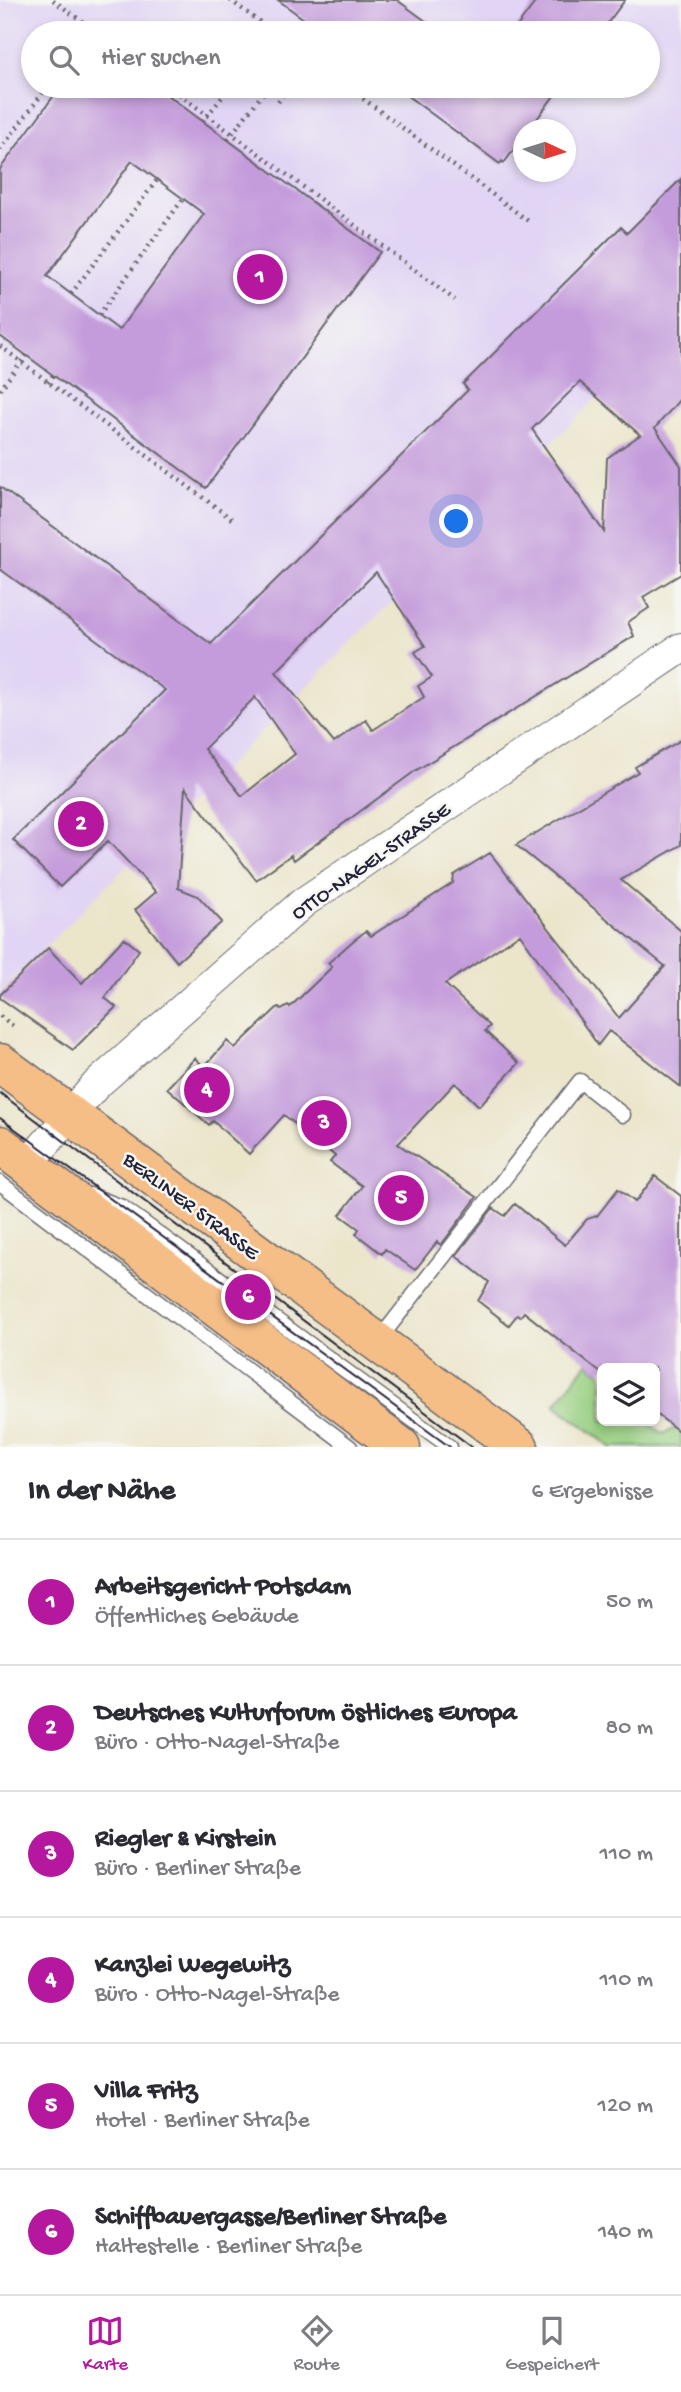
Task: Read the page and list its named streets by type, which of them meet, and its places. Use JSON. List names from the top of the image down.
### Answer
{
  "streets": {
    "main road": ["BERLINER STRASSE"],
    "street": ["OTTO-NAGEL-STRASSE"]
  },
  "crossings": [
    ["OTTO-NAGEL-STRASSE", "BERLINER STRASSE"]
  ],
  "north": "right",
  "page": {
    "search": "Hier suchen",
    "pins": [
      "1",
      "2",
      "4",
      "3",
      "5",
      "6"
    ],
    "heading": ["In der Nähe", "6 Ergebnisse"],
    "list": [
      {
        "mark": "1",
        "name": "Arbeitsgericht Potsdam",
        "note": "Öffentliches Gebäude",
        "value": "50 m"
      },
      {
        "mark": "2",
        "name": "Deutsches Kulturforum östliches Europa",
        "note": "Büro · Otto-Nagel-Straße",
        "value": "80 m"
      },
      {
        "mark": "3",
        "name": "Riegler & Kirstein",
        "note": "Büro · Berliner Straße",
        "value": "110 m"
      },
      {
        "mark": "4",
        "name": "Kanzlei Wegewitz",
        "note": "Büro · Otto-Nagel-Straße",
        "value": "110 m"
      },
      {
        "mark": "5",
        "name": "Villa Fritz",
        "note": "Hotel · Berliner Straße",
        "value": "120 m"
      },
      {
        "mark": "6",
        "name": "Schiffbauergasse/Berliner Straße",
        "note": "Haltestelle · Berliner Straße",
        "value": "140 m"
      }
    ],
    "nav": ["Karte", "Route", "Gespeichert"]
  }
}
